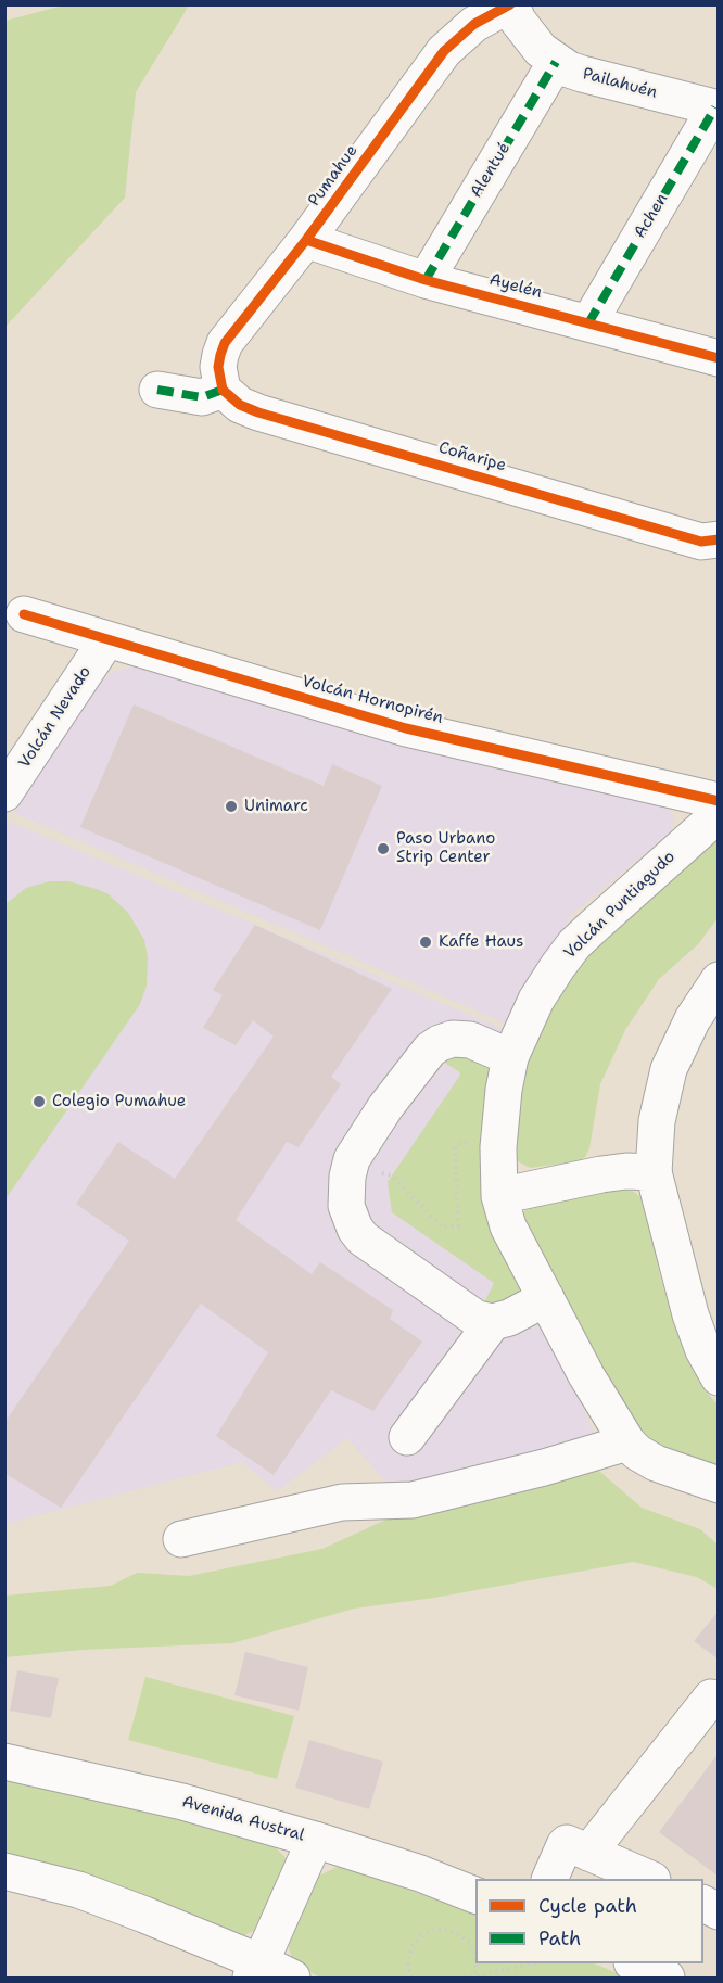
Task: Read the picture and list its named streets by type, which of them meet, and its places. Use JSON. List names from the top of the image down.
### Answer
{
  "streets": {
    "street": [
      "Pailahuén",
      "Alentué",
      "Pumahue",
      "Achen",
      "Ayelén",
      "Coñaripe",
      "Volcán Hornopirén",
      "Volcán Nevado",
      "Volcán Puntiagudo",
      "Avenida Austral"
    ]
  },
  "crossings": [
    ["Pailahuén", "Alentué"],
    ["Pailahuén", "Pumahue"],
    ["Pailahuén", "Achen"],
    ["Alentué", "Ayelén"],
    ["Pumahue", "Ayelén"],
    ["Pumahue", "Coñaripe"],
    ["Achen", "Ayelén"],
    ["Volcán Hornopirén", "Volcán Nevado"]
  ],
  "places": [
    "Unimarc",
    "Paso Urbano Strip Center",
    "Kaffe Haus",
    "Colegio Pumahue"
  ],
  "legend": ["Cycle path", "Path"]
}
